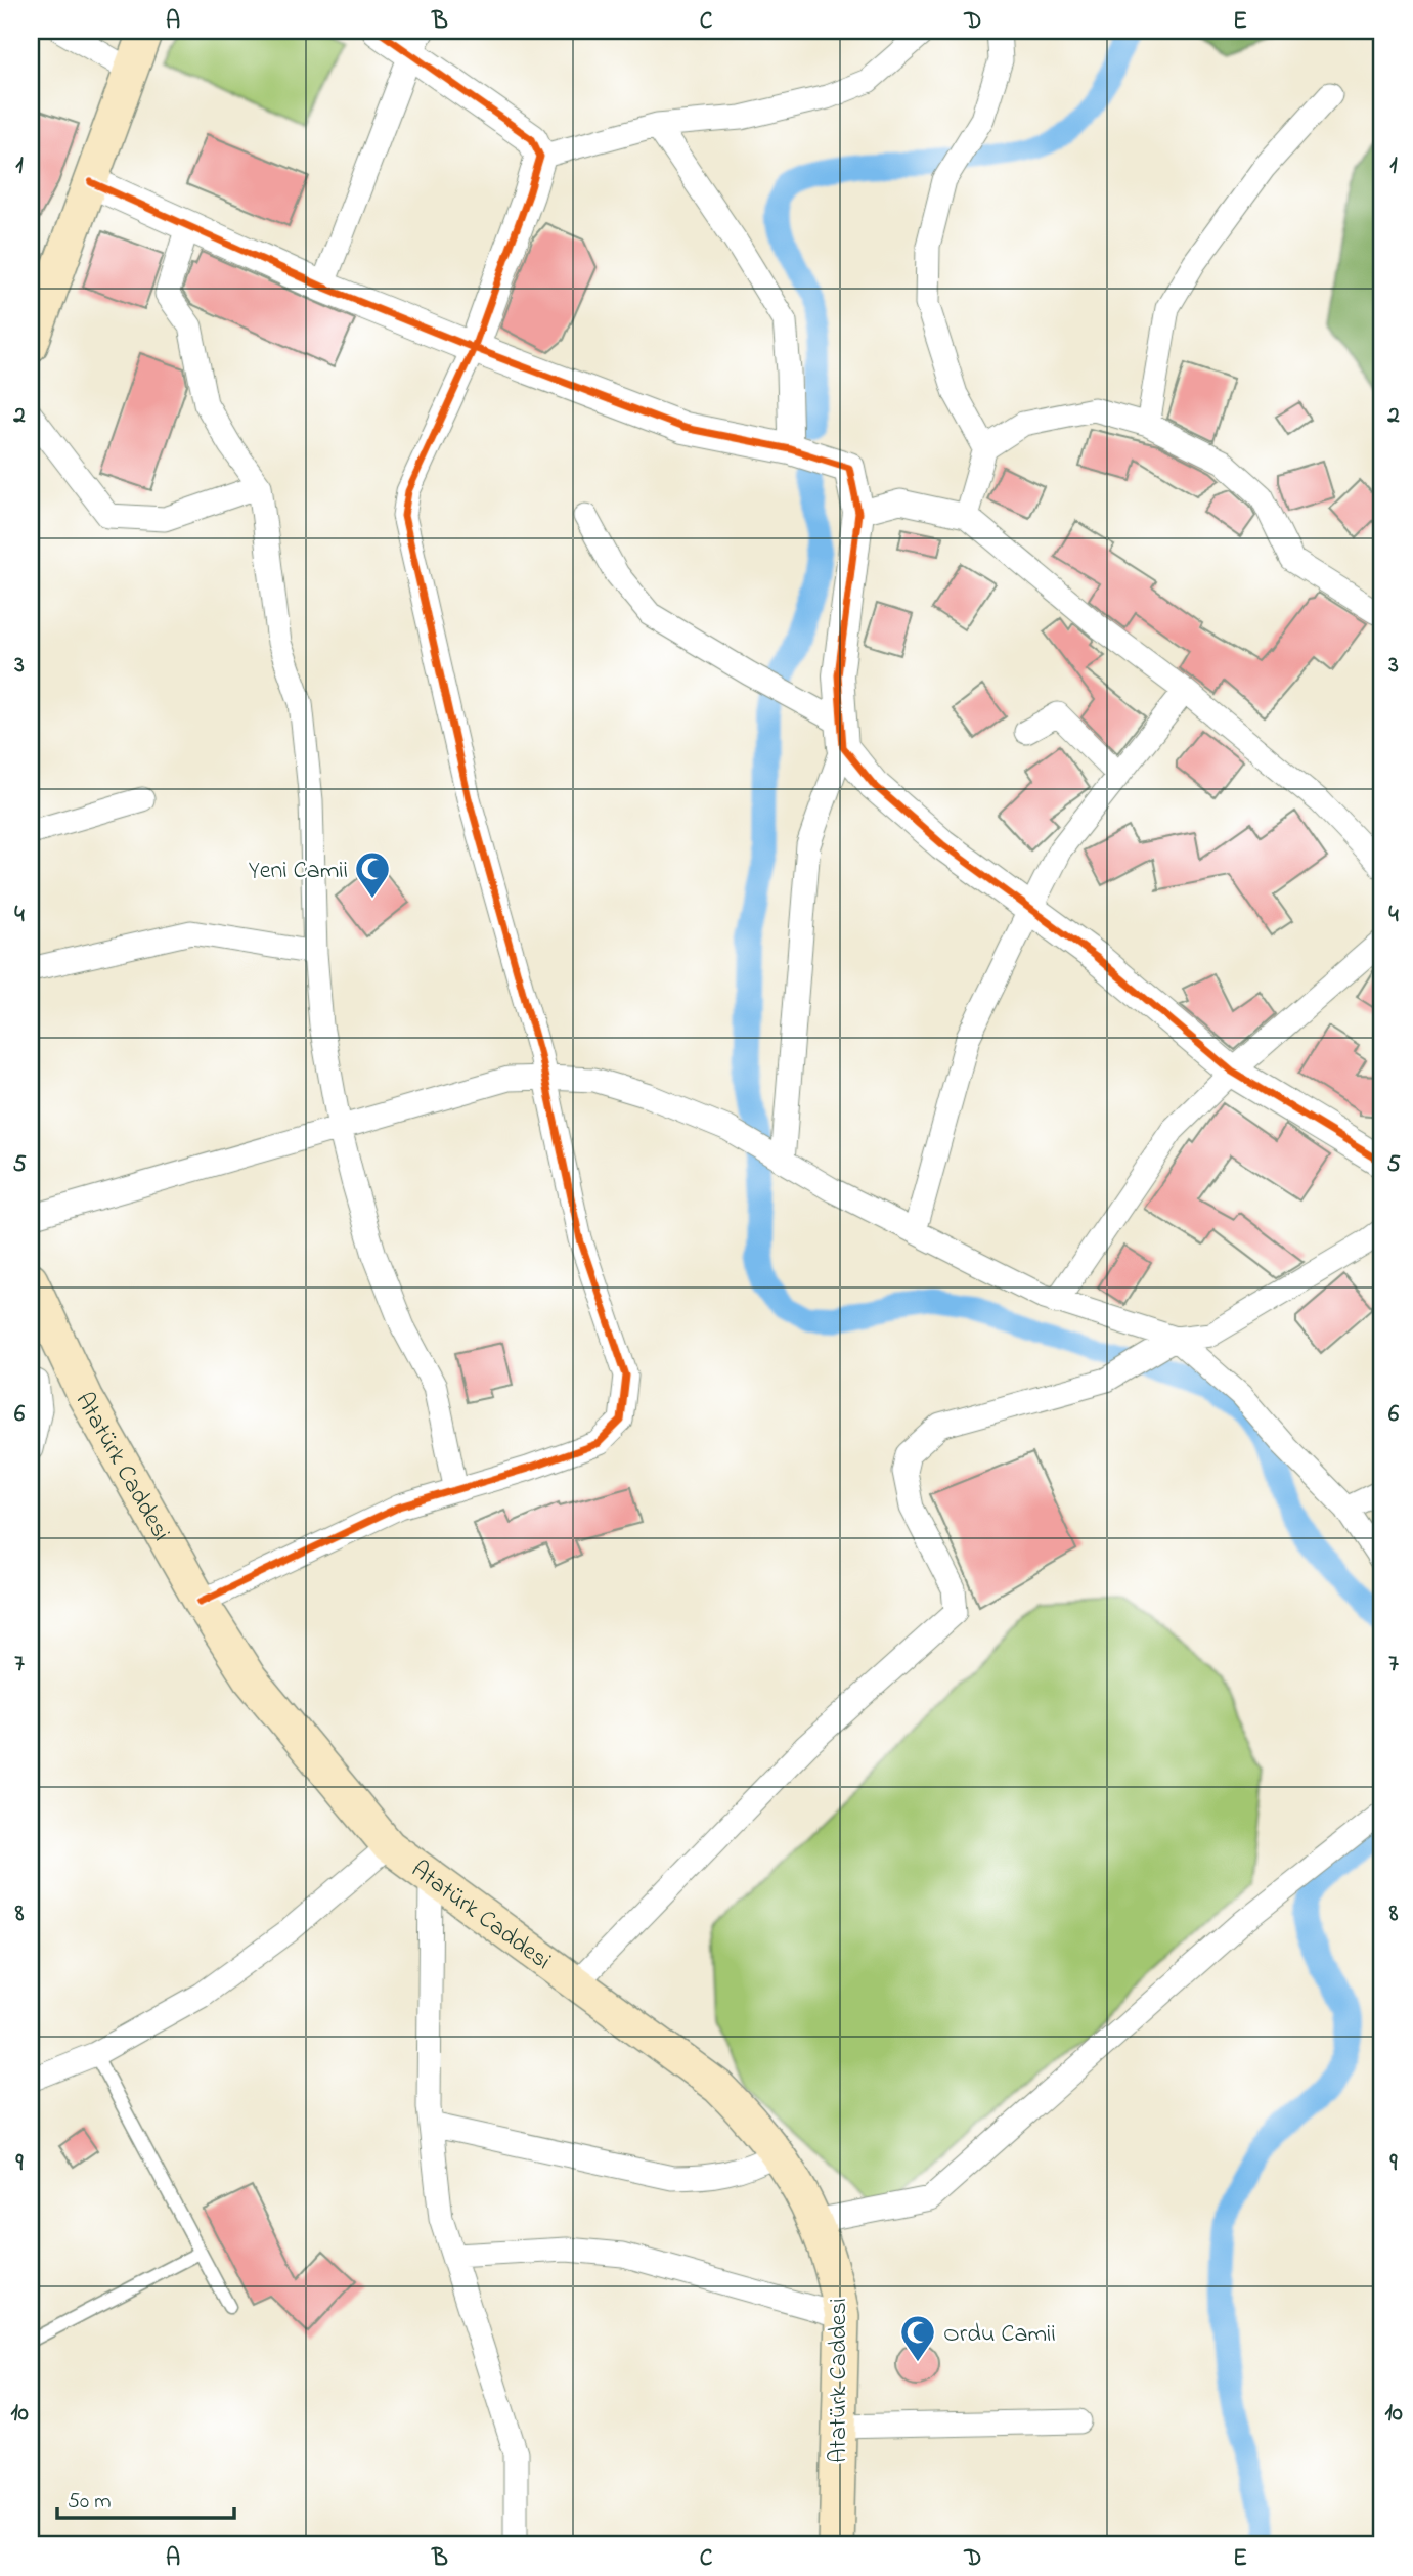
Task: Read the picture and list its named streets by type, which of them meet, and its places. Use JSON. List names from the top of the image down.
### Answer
{
  "streets": {
    "main road": ["Atatürk Caddesi"]
  },
  "places": {
    "mosque": ["Yeni Camii", "Ordu Camii"]
  },
  "scale_bar": "50 m",
  "grid": {
    "columns": [
      "A",
      "B",
      "C",
      "D",
      "E"
    ],
    "rows": [
      "1",
      "2",
      "3",
      "4",
      "5",
      "6",
      "7",
      "8",
      "9",
      "10"
    ]
  }
}
